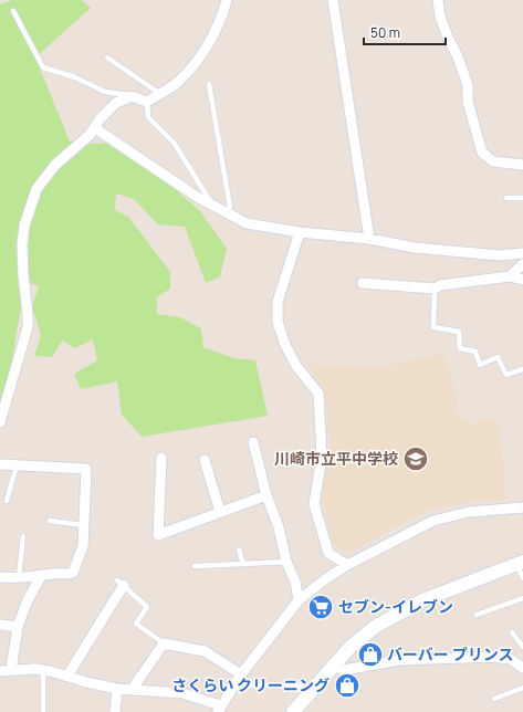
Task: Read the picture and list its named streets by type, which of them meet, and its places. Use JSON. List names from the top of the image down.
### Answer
{
  "places": {
    "school or university": ["川崎市立平中学校"],
    "supermarket": ["セブン-イレブン"],
    "shop": ["バーバー プリンス", "さくらい クリーニング"]
  },
  "scale_bar": "50 m"
}
